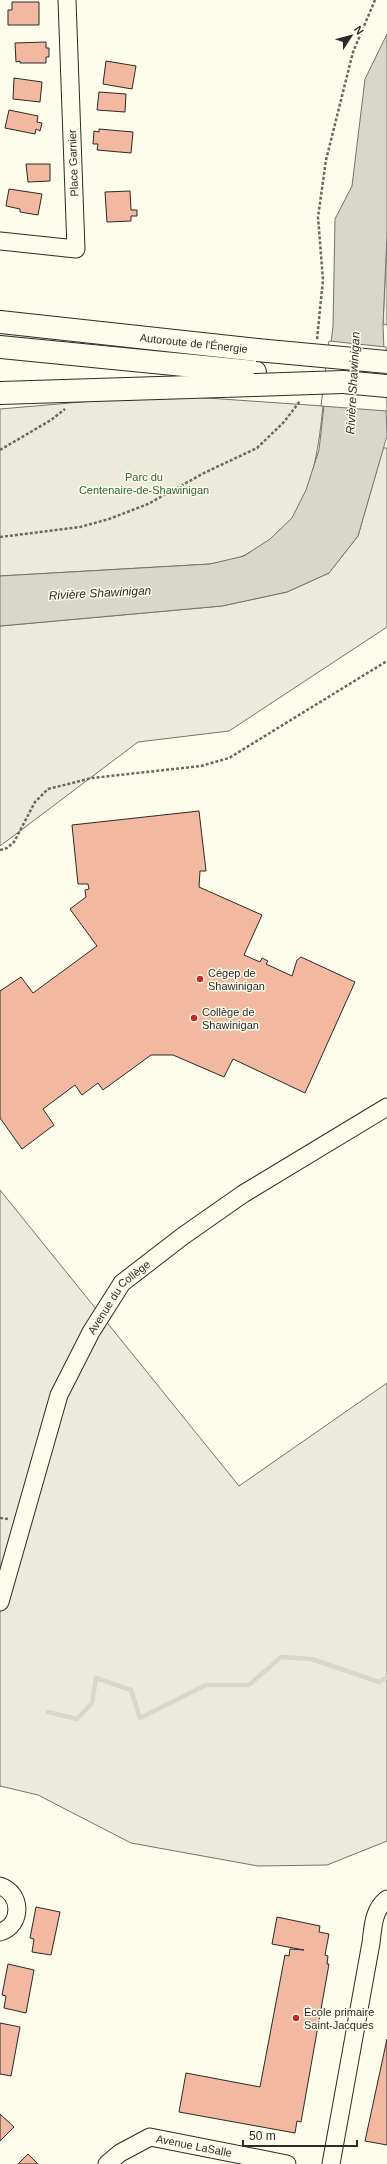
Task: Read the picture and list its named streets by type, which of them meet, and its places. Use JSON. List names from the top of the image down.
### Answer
{
  "streets": {
    "highway": ["Autoroute de l'Énergie"],
    "street": ["Place Garnier", "Avenue du Collège", "Avenue LaSalle"]
  },
  "water": ["Rivière Shawinigan"],
  "parks": ["Parc du Centenaire-de-Shawinigan"],
  "places": ["Cégep de Shawinigan", "Collège de Shawinigan", "École primaire Saint-Jacques"],
  "scale_bar": "50 m",
  "north": "top right"
}
